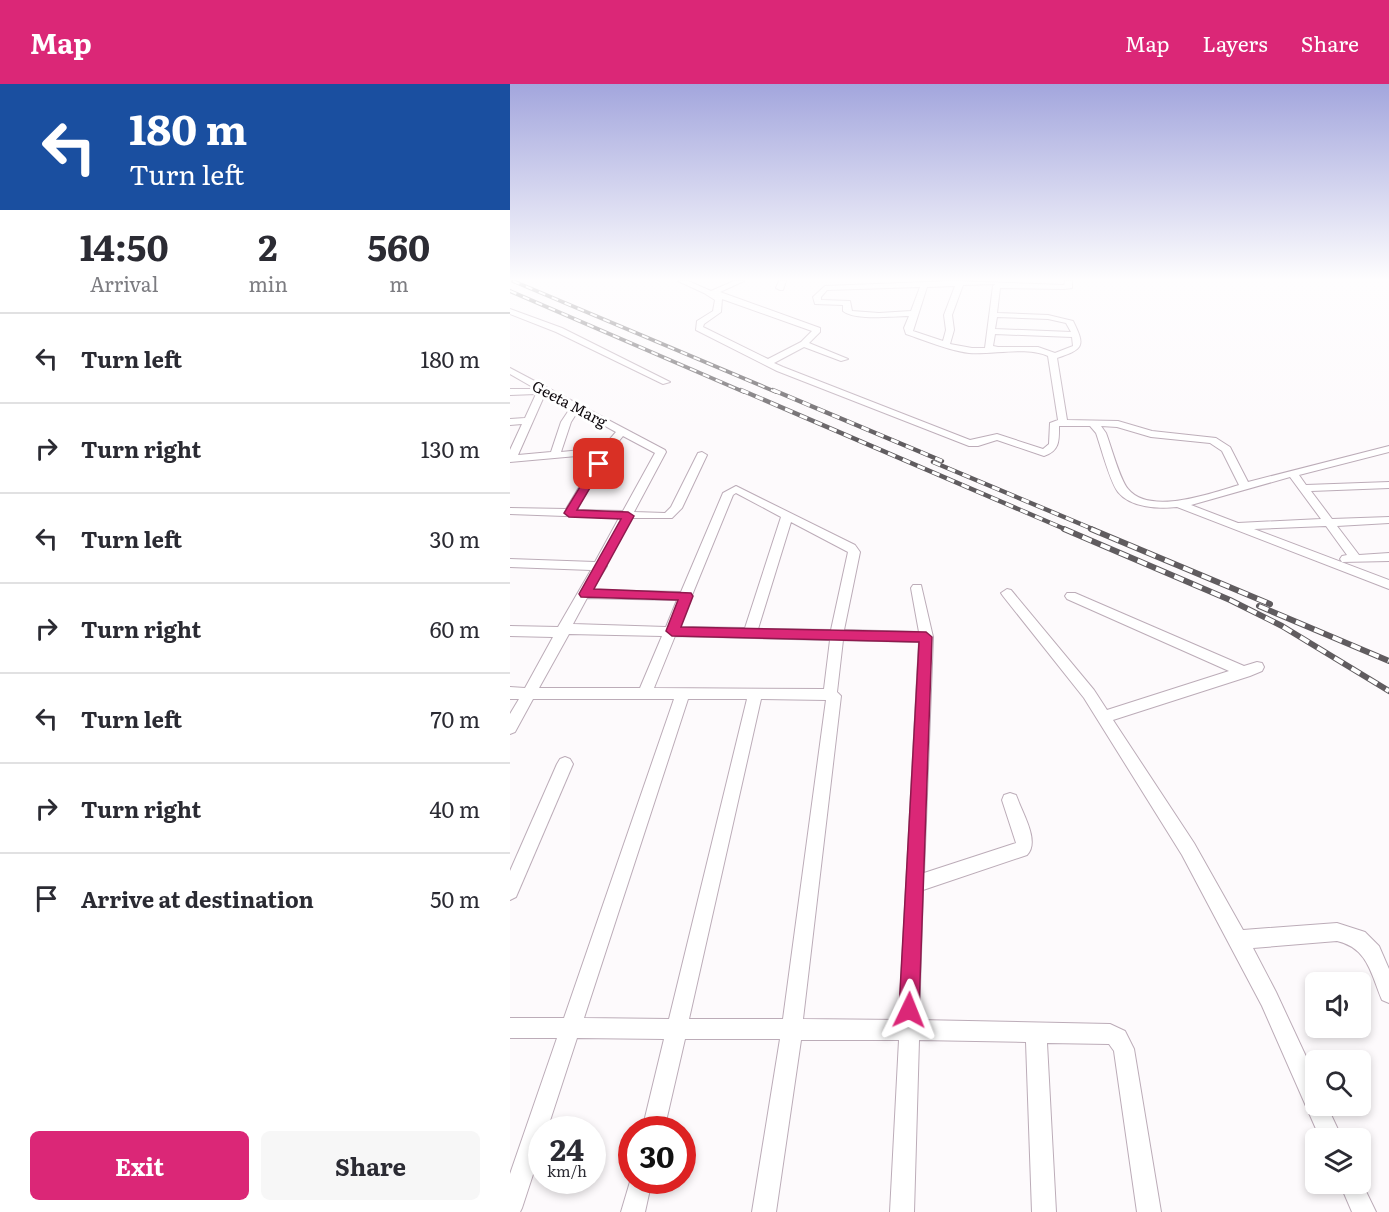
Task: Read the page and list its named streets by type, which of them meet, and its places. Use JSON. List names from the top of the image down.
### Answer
{
  "streets": {
    "street": ["Geeta Marg"]
  },
  "page": {
    "header": "Map",
    "nav": ["Map", "Layers", "Share"],
    "turn": ["180 m", "Turn left"],
    "eta": [
      "14:50",
      "Arrival",
      "2",
      "min",
      "560",
      "m"
    ],
    "list": [
      {
        "name": "Turn left",
        "value": "180 m"
      },
      {
        "name": "Turn right",
        "value": "130 m"
      },
      {
        "name": "Turn left",
        "value": "30 m"
      },
      {
        "name": "Turn right",
        "value": "60 m"
      },
      {
        "name": "Turn left",
        "value": "70 m"
      },
      {
        "name": "Turn right",
        "value": "40 m"
      },
      {
        "name": "Arrive at destination",
        "value": "50 m"
      }
    ],
    "speed": "24 km/h",
    "limit": "30",
    "buttons": ["Exit", "Share"]
  }
}
